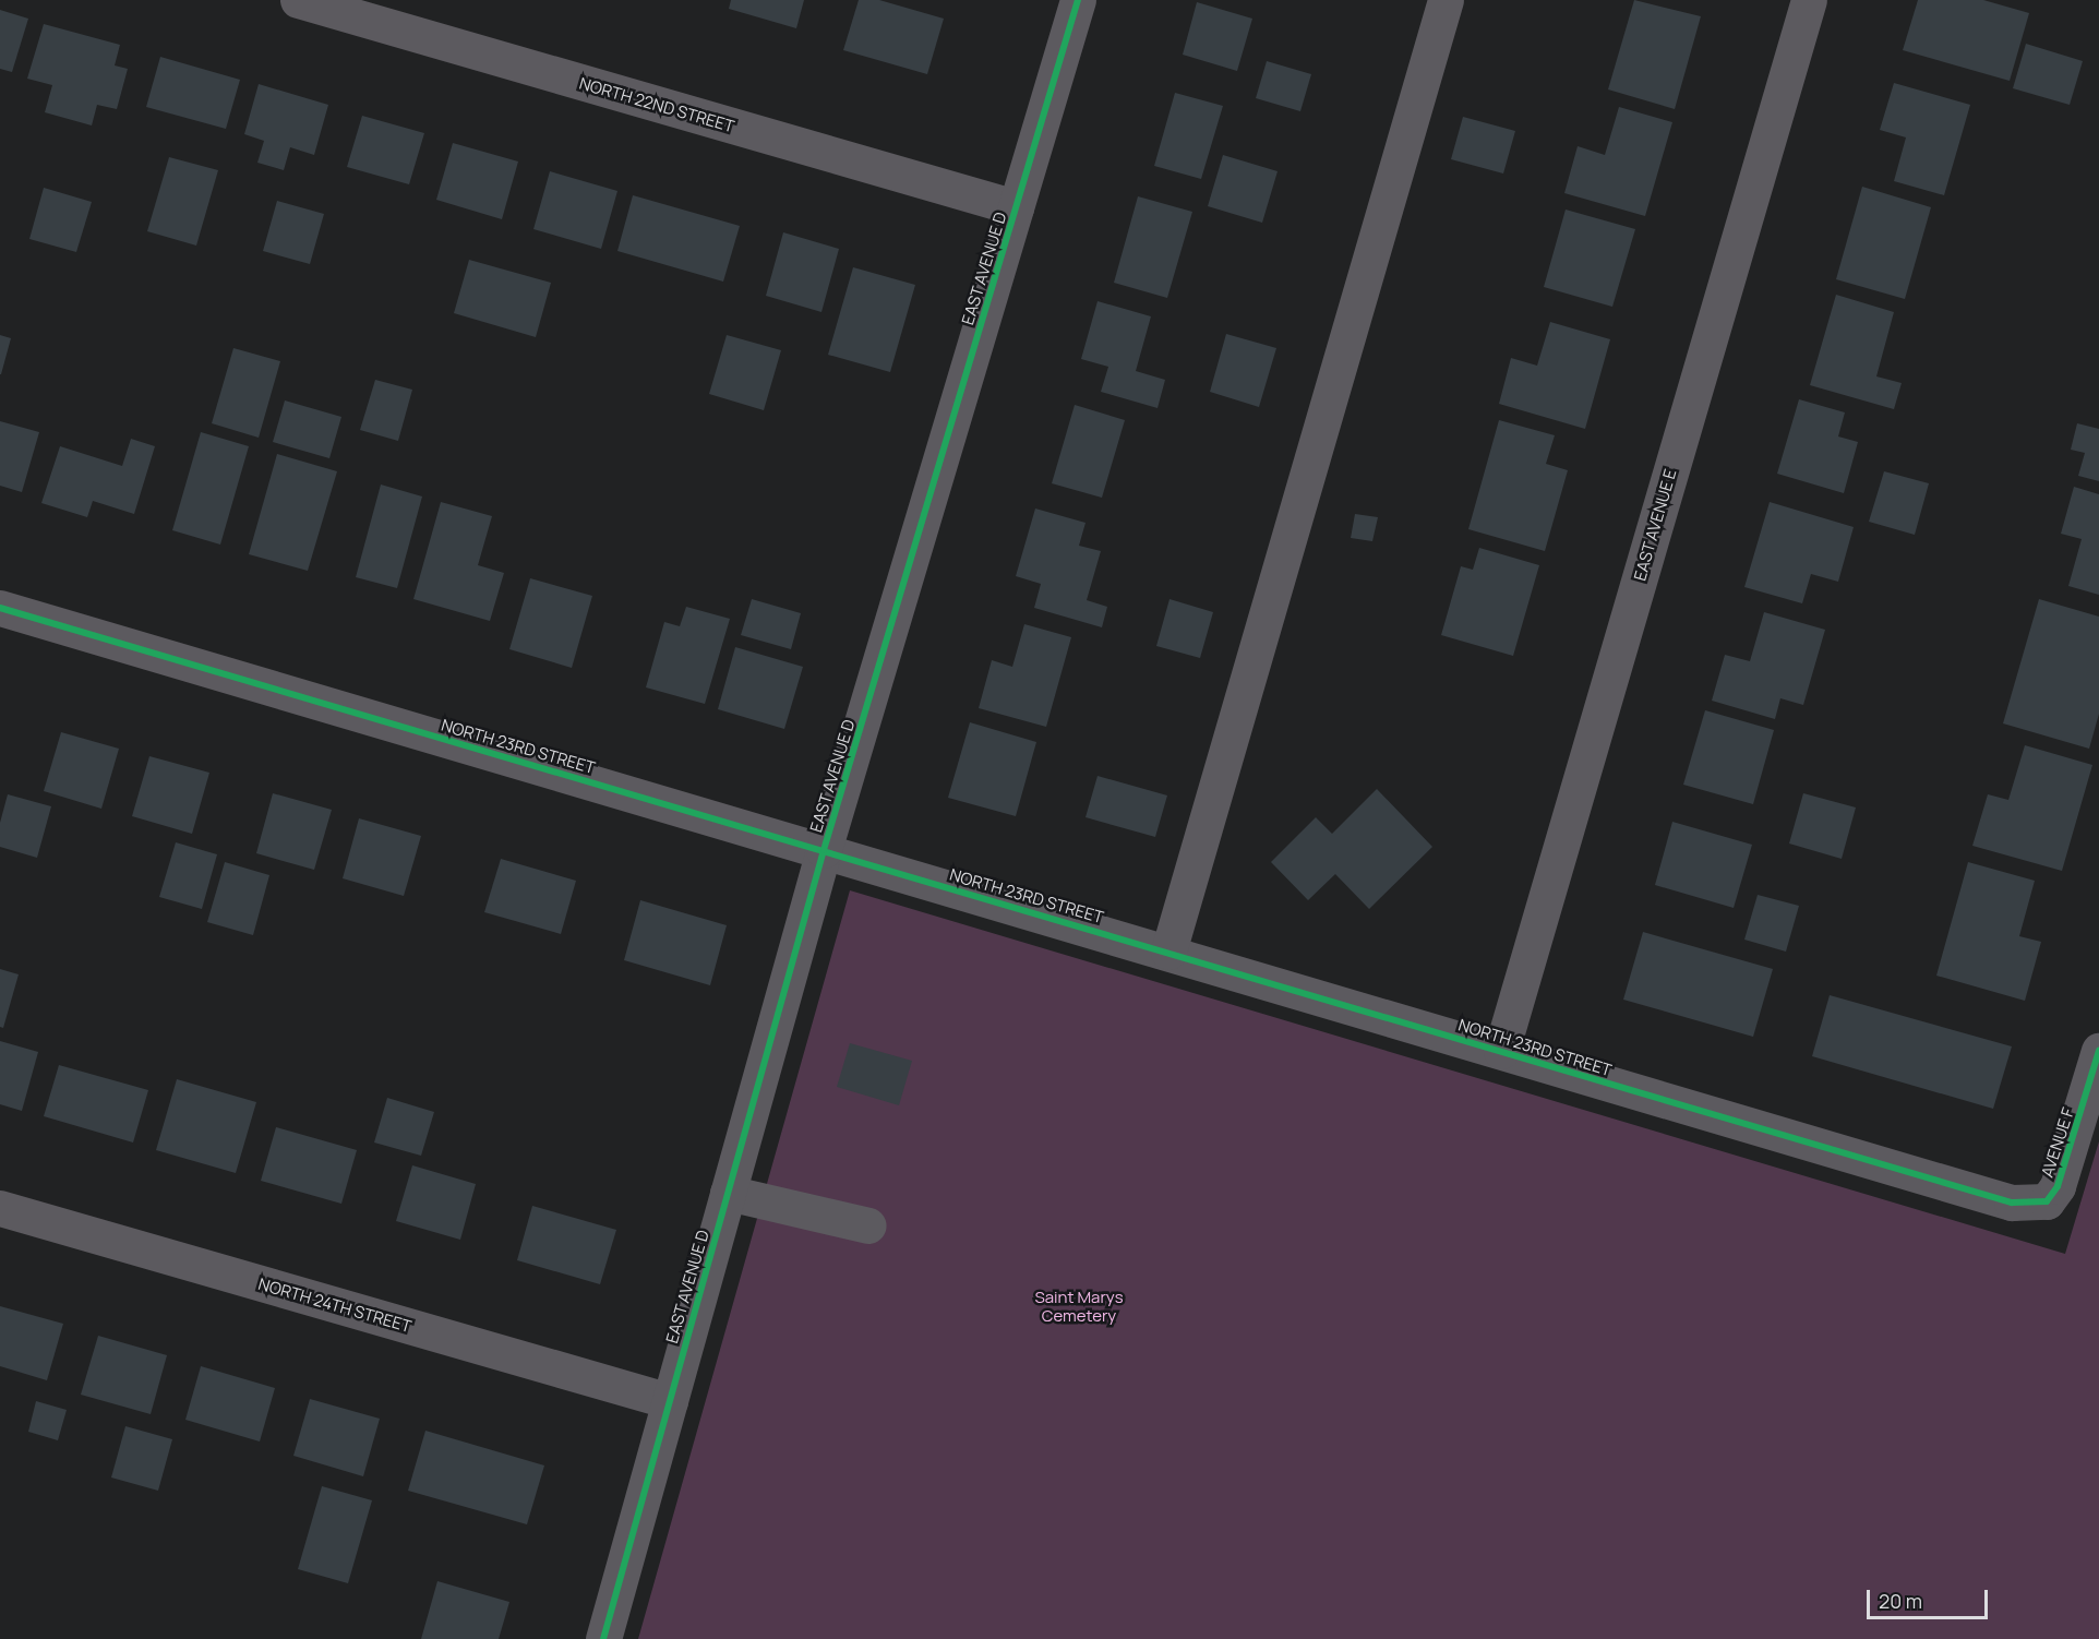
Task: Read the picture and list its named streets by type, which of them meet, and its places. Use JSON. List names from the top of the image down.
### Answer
{
  "streets": {
    "street": [
      "NORTH 22ND STREET",
      "EAST AVENUE D",
      "EAST AVENUE E",
      "NORTH 23RD STREET",
      "AVENUE F",
      "NORTH 24TH STREET"
    ]
  },
  "crossings": [
    ["NORTH 22ND STREET", "EAST AVENUE D"],
    ["EAST AVENUE D", "NORTH 23RD STREET"],
    ["EAST AVENUE D", "NORTH 24TH STREET"],
    ["EAST AVENUE E", "NORTH 23RD STREET"],
    ["NORTH 23RD STREET", "AVENUE F"]
  ],
  "parks": ["Saint Marys Cemetery"],
  "scale_bar": "20 m"
}
